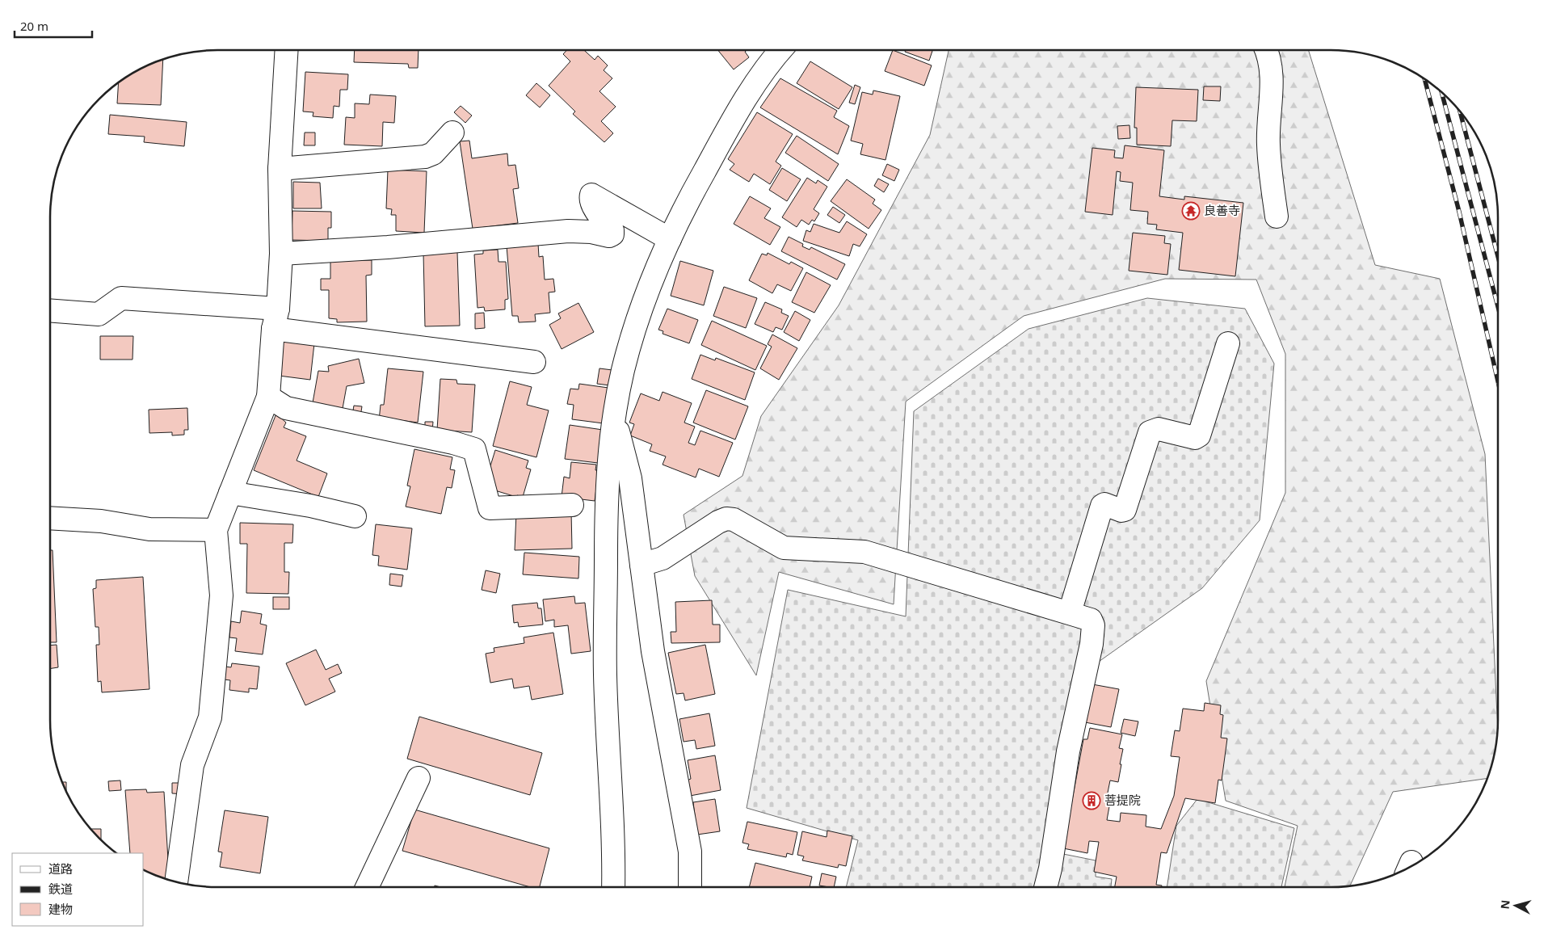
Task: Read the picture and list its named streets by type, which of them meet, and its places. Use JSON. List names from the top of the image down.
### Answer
{
  "places": {
    "temple": ["良善寺"],
    "building": ["菩提院"]
  },
  "legend": ["道路", "鉄道", "建物"],
  "scale_bar": "20 m",
  "north": "left"
}
